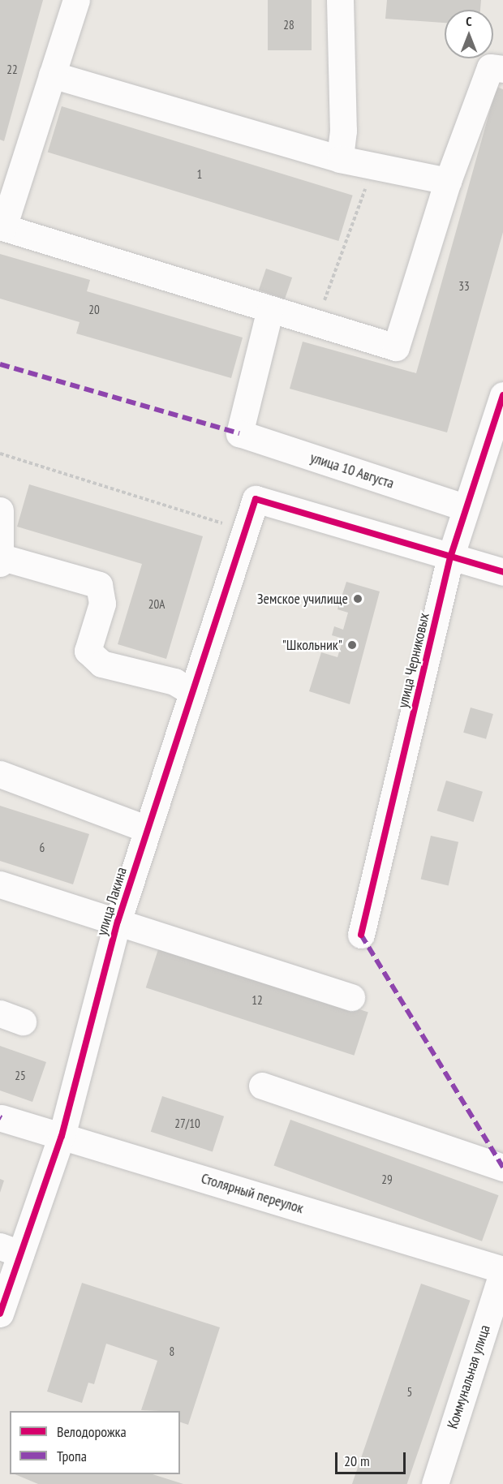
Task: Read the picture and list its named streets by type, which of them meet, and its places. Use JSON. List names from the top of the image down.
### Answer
{
  "streets": {
    "street": [
      "улица 10 Августа",
      "улица Черниковых",
      "улица Лакина",
      "Столярный переулок",
      "Коммунальная улица"
    ]
  },
  "crossings": [
    ["улица 10 Августа", "улица Черниковых"],
    ["улица Черниковых", "улица Лакина"],
    ["улица Лакина", "Столярный переулок"],
    ["Столярный переулок", "Коммунальная улица"]
  ],
  "places": ["Земское училище", "\"Школьник\""],
  "house_numbers": [
    "28",
    "22",
    "1",
    "33",
    "20",
    "20А",
    "6",
    "12",
    "25",
    "27/10",
    "29",
    "8",
    "5"
  ],
  "legend": ["Велодорожка", "Тропа"],
  "scale_bar": "20 m",
  "north": "top"
}
